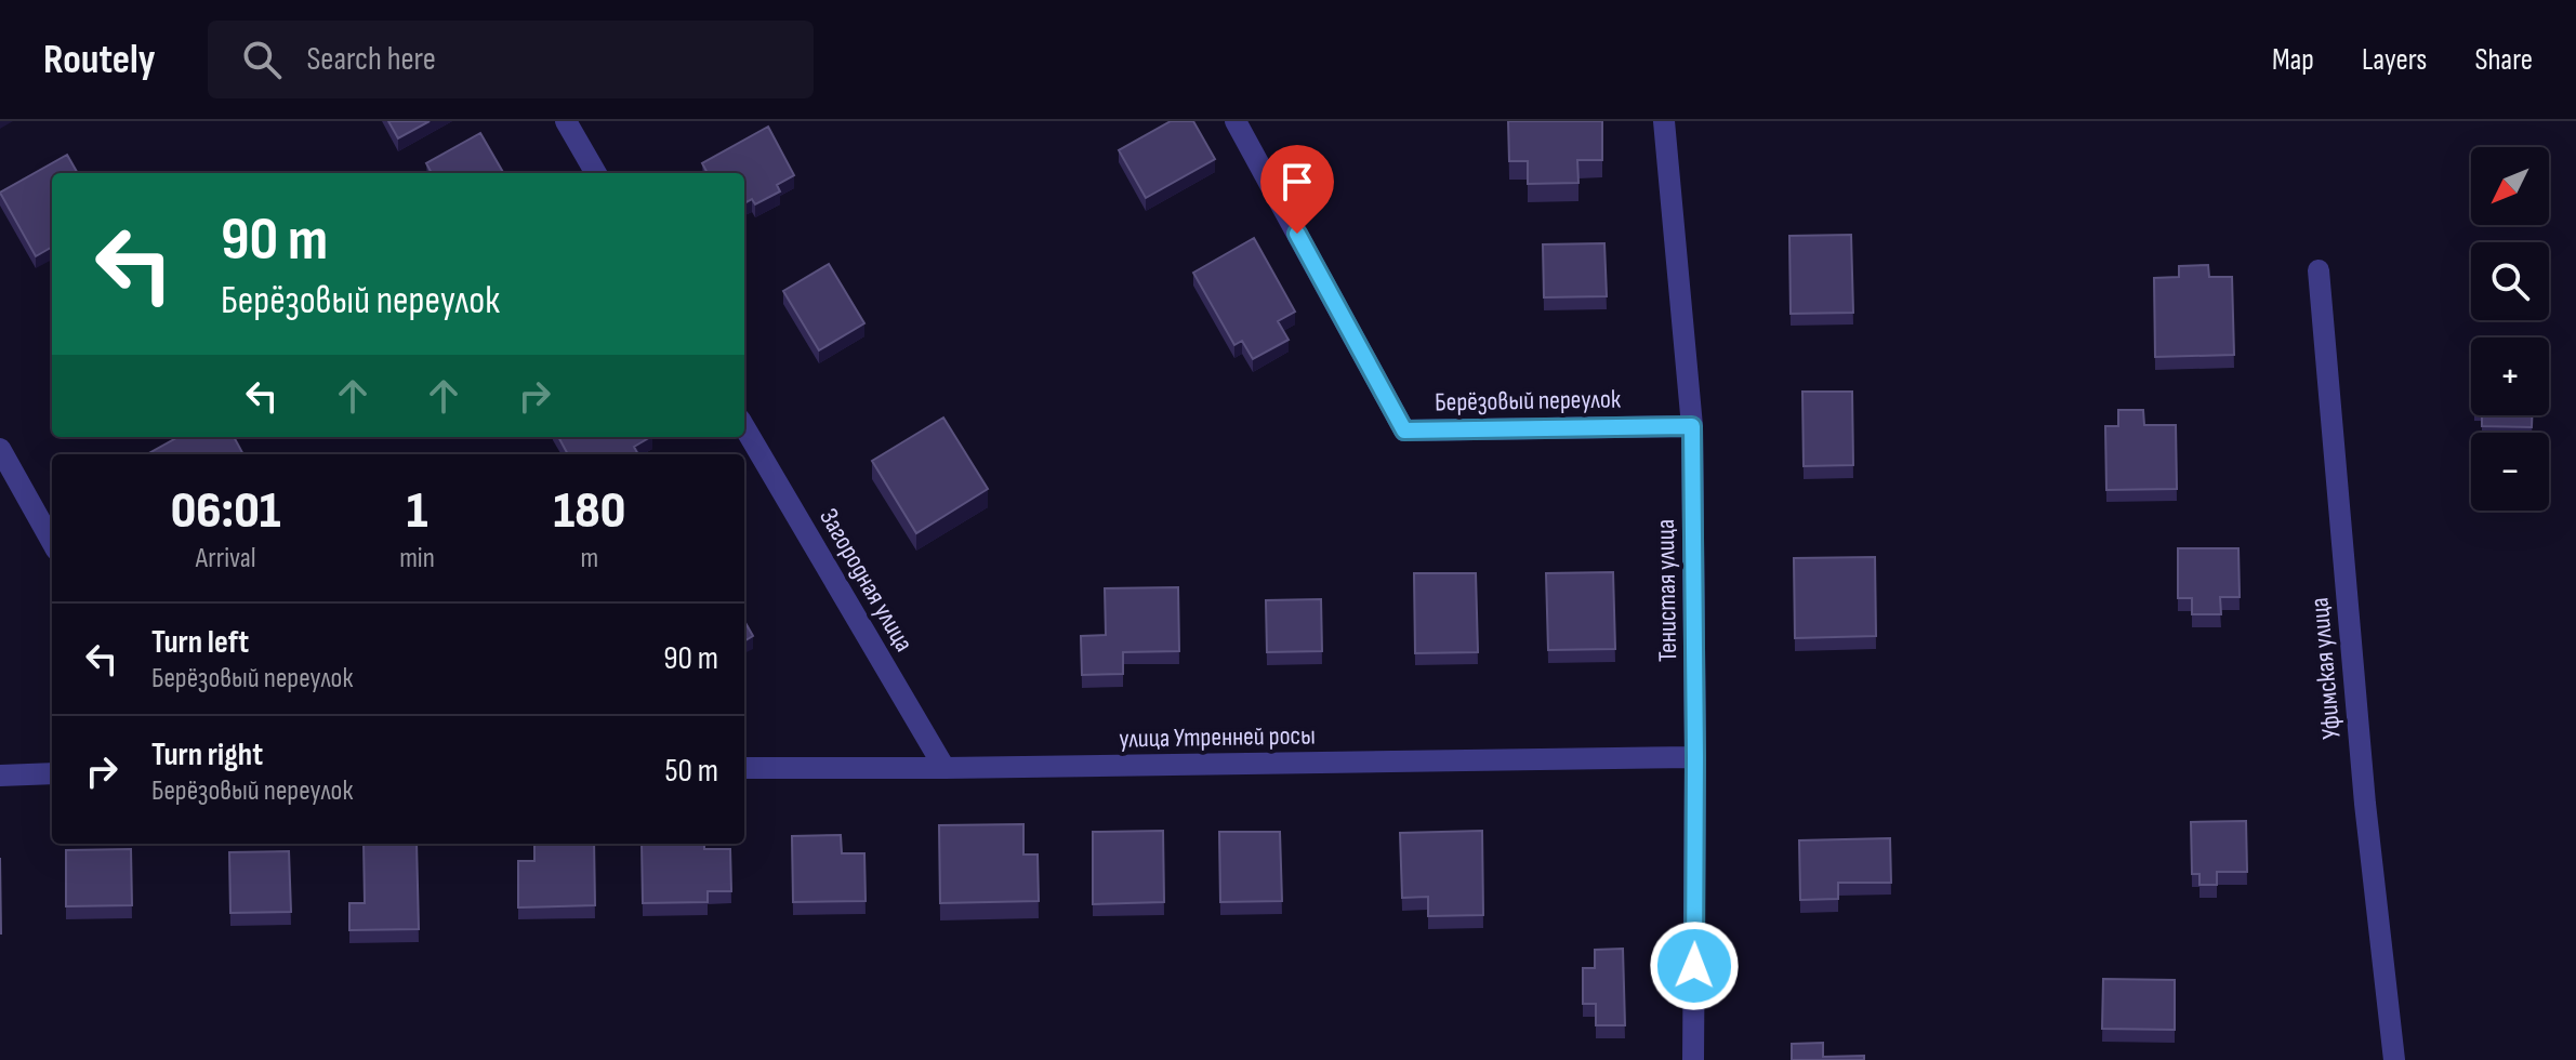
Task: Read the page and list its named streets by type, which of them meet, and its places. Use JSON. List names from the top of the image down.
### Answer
{
  "streets": {
    "street": [
      "Берёзовый переулок",
      "Загородная улица",
      "Тенистая улица",
      "Уфимская улица",
      "улица Утренней росы"
    ]
  },
  "crossings": [
    ["Берёзовый переулок", "Тенистая улица"],
    ["Загородная улица", "улица Утренней росы"],
    ["Тенистая улица", "улица Утренней росы"]
  ],
  "north": "bottom left",
  "page": {
    "header": "Routely",
    "search": "Search here",
    "nav": ["Map", "Layers", "Share"],
    "map_buttons": ["+", "−"],
    "turn": ["90 m", "Берёзовый переулок"],
    "eta": [
      "06:01",
      "Arrival",
      "1",
      "min",
      "180",
      "m"
    ],
    "list": [
      {
        "name": "Turn left",
        "note": "Берёзовый переулок",
        "value": "90 m"
      },
      {
        "name": "Turn right",
        "note": "Берёзовый переулок",
        "value": "50 m"
      }
    ]
  }
}
